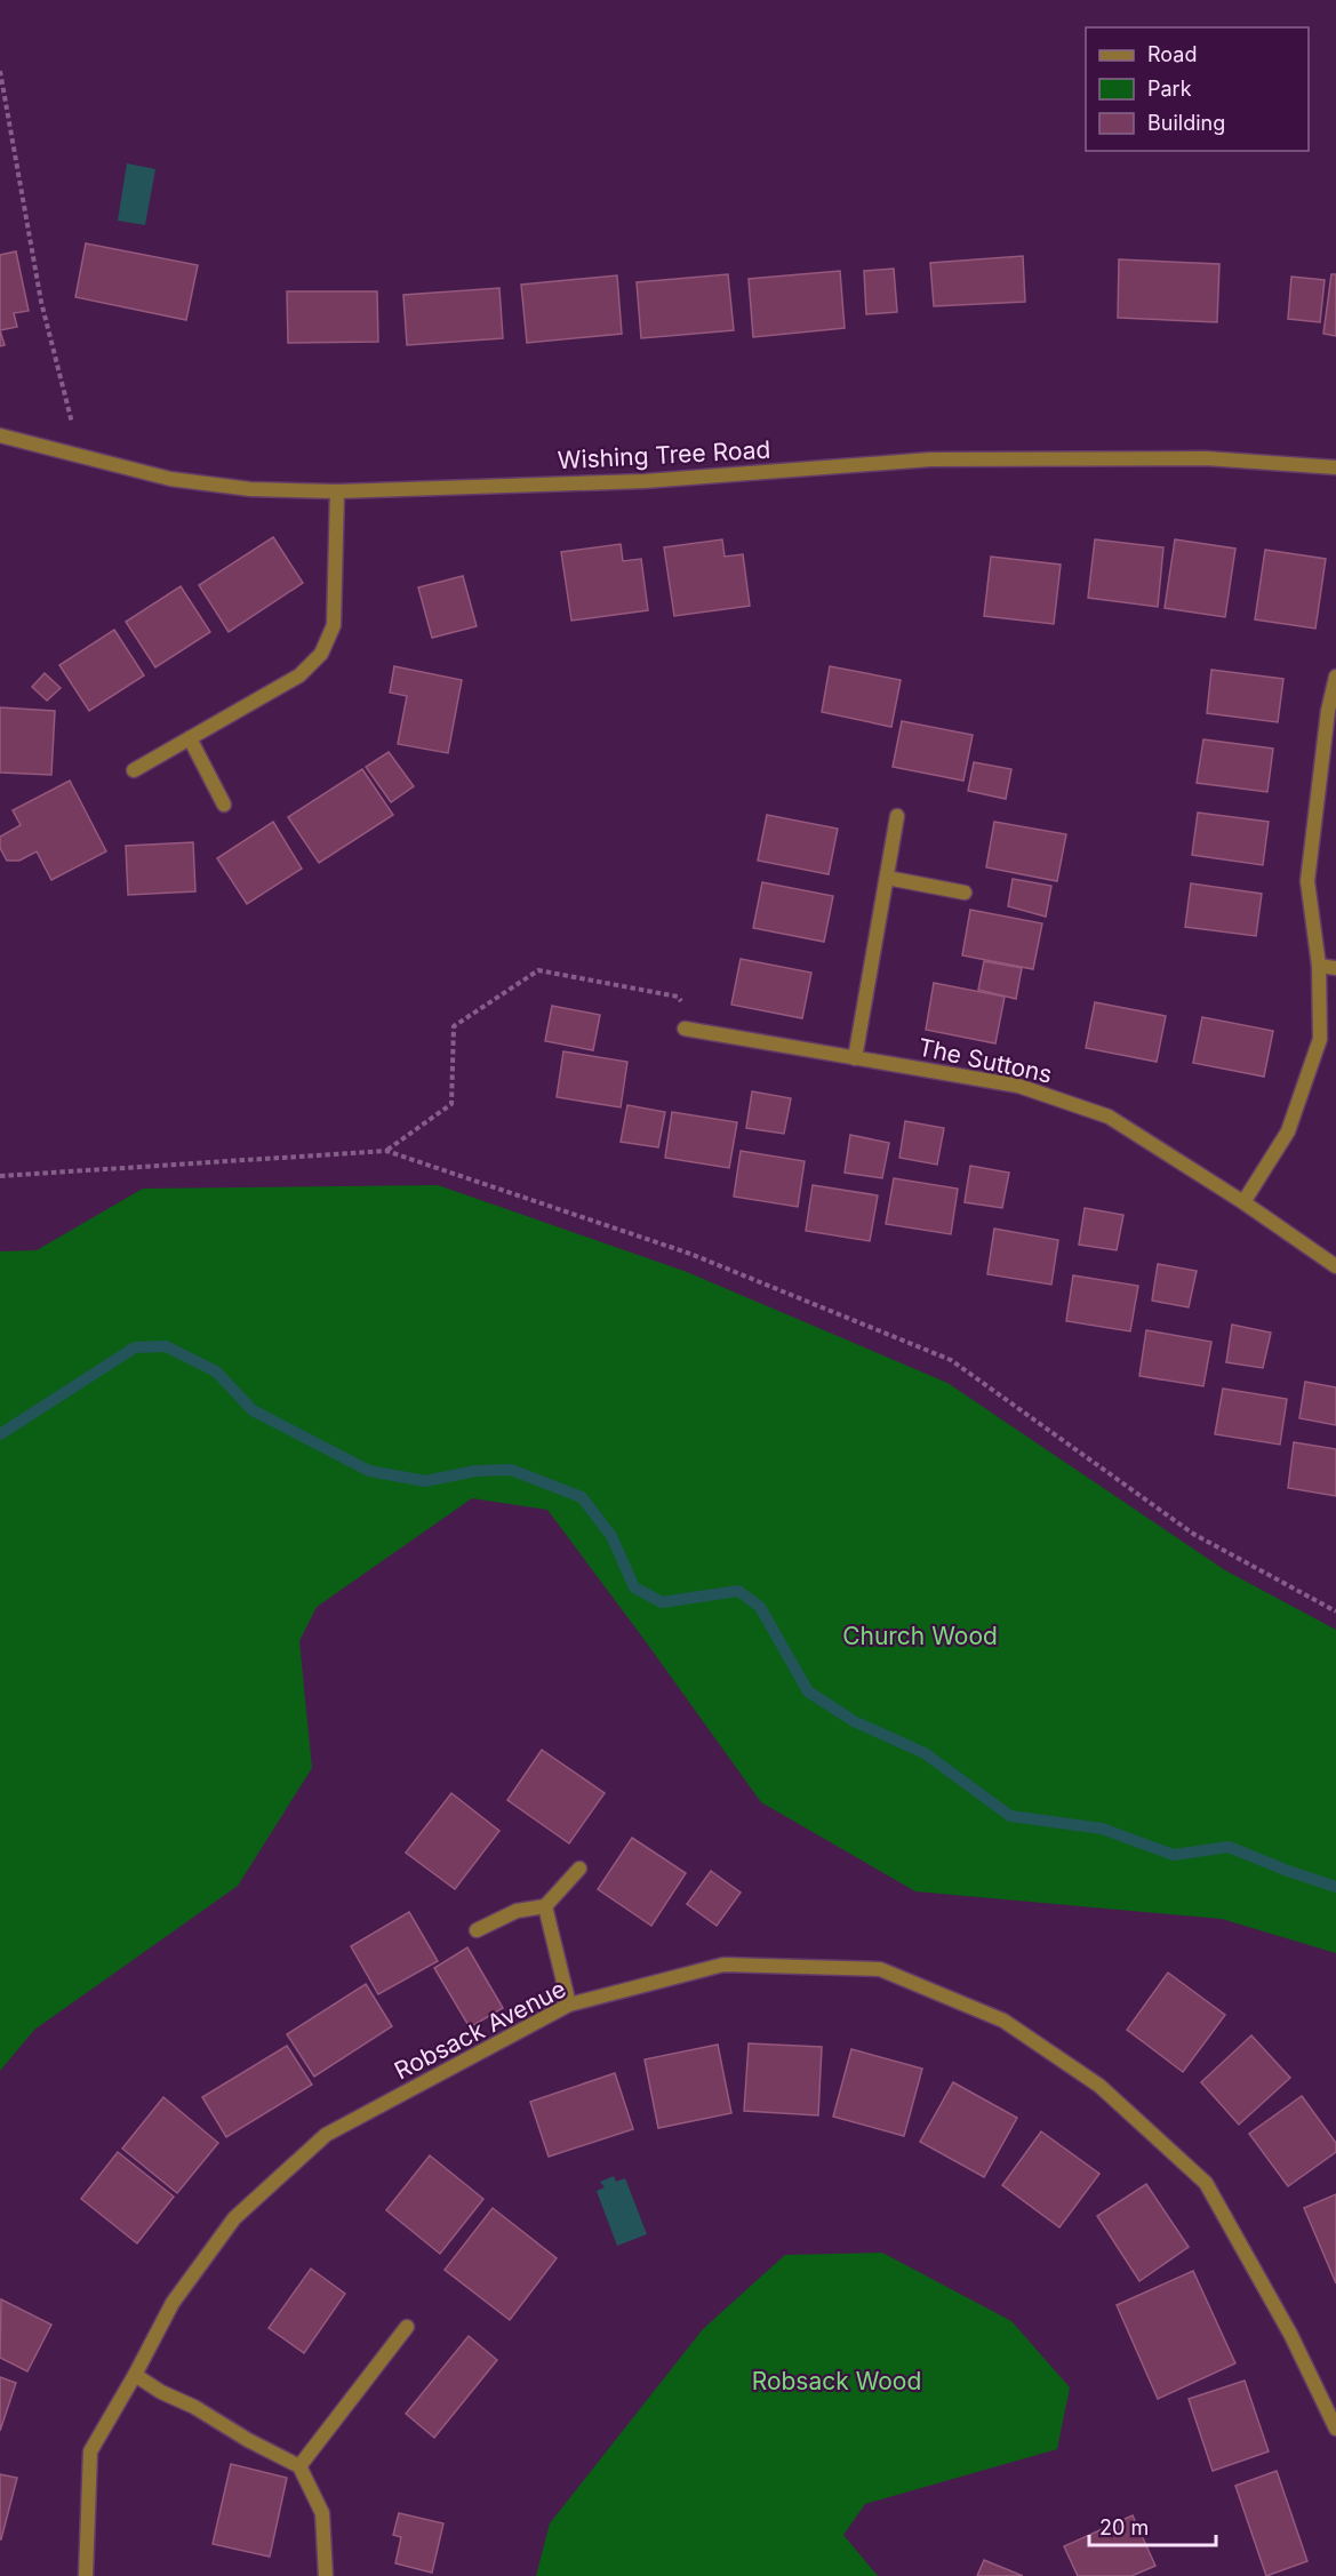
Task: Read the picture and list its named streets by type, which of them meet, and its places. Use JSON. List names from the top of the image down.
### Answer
{
  "streets": {
    "street": ["Wishing Tree Road", "The Suttons", "Robsack Avenue"]
  },
  "parks": ["Church Wood", "Robsack Wood"],
  "legend": ["Road", "Park", "Building"],
  "scale_bar": "20 m"
}
